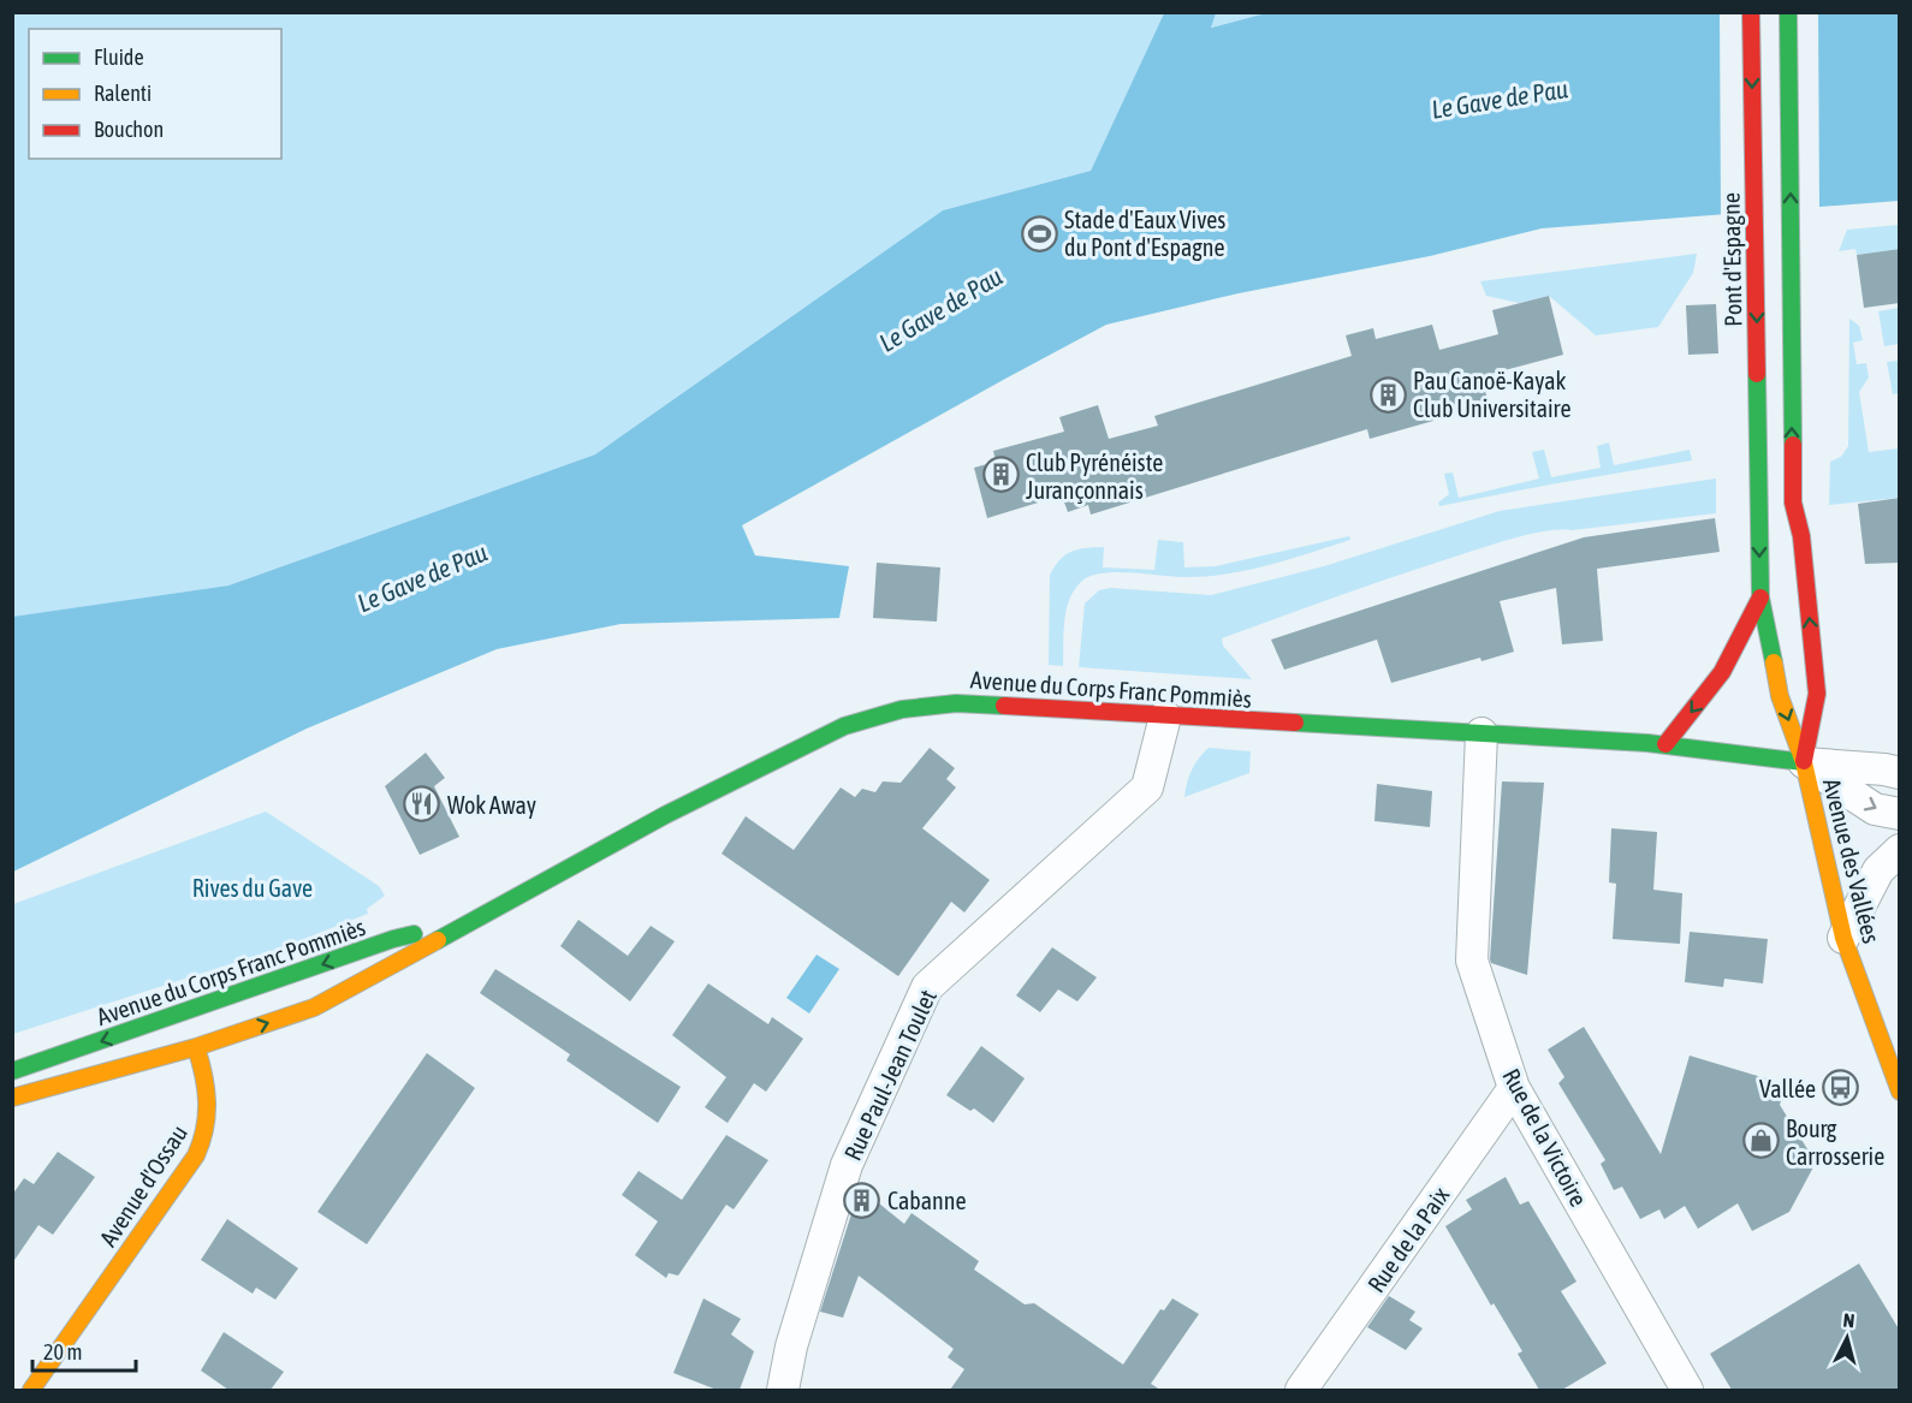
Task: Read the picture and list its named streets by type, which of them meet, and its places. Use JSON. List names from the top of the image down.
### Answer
{
  "streets": {
    "main road": [
      "Pont d'Espagne",
      "Avenue du Corps Franc Pommiès",
      "Avenue des Vallées",
      "Avenue d'Ossau"
    ],
    "street": ["Rue Paul-Jean Toulet", "Rue de la Victoire", "Rue de la Paix"]
  },
  "crossings": [
    ["Pont d'Espagne", "Avenue des Vallées"],
    ["Avenue du Corps Franc Pommiès", "Avenue des Vallées"],
    ["Avenue du Corps Franc Pommiès", "Rue Paul-Jean Toulet"],
    ["Avenue du Corps Franc Pommiès", "Rue de la Victoire"],
    ["Avenue du Corps Franc Pommiès", "Avenue d'Ossau"],
    ["Rue de la Victoire", "Rue de la Paix"]
  ],
  "one_way": ["Pont d'Espagne"],
  "water": ["Le Gave de Pau"],
  "parks": ["Rives du Gave"],
  "places": {
    "sports": ["Stade d'Eaux Vives du Pont d'Espagne"],
    "building": ["Pau Canoë-Kayak Club Universitaire", "Club Pyrénéiste Jurançonnais", "Cabanne"],
    "restaurant": ["Wok Away"],
    "bus stop": ["Vallée"],
    "shop": ["Bourg Carrosserie"]
  },
  "legend": ["Fluide", "Ralenti", "Bouchon"],
  "scale_bar": "20 m",
  "north": "top"
}
